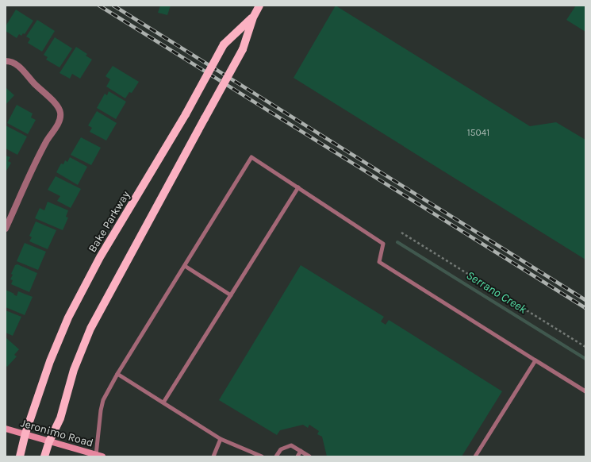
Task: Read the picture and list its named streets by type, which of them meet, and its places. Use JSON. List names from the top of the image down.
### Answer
{
  "streets": {
    "main road": ["Bake Parkway", "Jeronimo Road"]
  },
  "crossings": [
    ["Bake Parkway", "Jeronimo Road"]
  ],
  "water": ["Serrano Creek"],
  "house_numbers": ["15041"]
}
